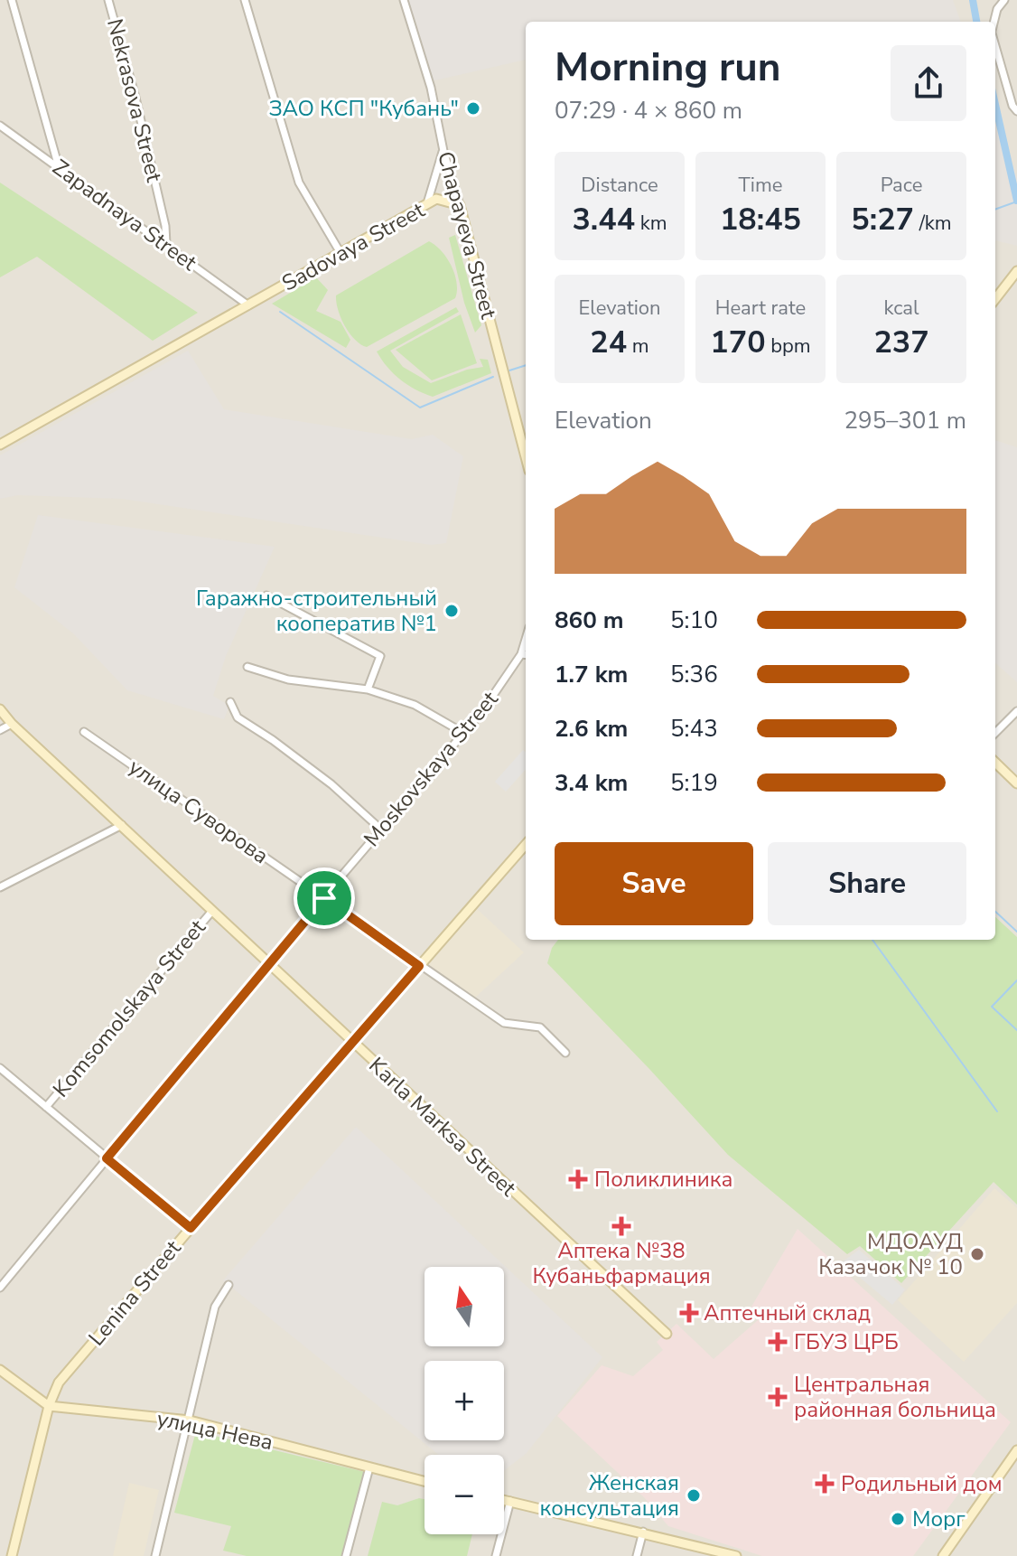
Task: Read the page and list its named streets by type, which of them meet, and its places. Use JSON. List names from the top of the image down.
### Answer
{
  "streets": {
    "main road": [
      "Chapayeva Street",
      "Sadovaya Street",
      "Karla Marksa Street",
      "Lenina Street",
      "улица Нева"
    ],
    "street": [
      "Nekrasova Street",
      "Zapadnaya Street",
      "Moskovskaya Street",
      "улица Суворова",
      "Komsomolskaya Street"
    ]
  },
  "crossings": [
    ["Nekrasova Street", "Zapadnaya Street"],
    ["Zapadnaya Street", "Sadovaya Street"],
    ["Chapayeva Street", "Sadovaya Street"],
    ["Moskovskaya Street", "улица Суворова"],
    ["Moskovskaya Street", "Karla Marksa Street"],
    ["улица Суворова", "Lenina Street"],
    ["Komsomolskaya Street", "Karla Marksa Street"],
    ["Karla Marksa Street", "Lenina Street"],
    ["Lenina Street", "улица Нева"]
  ],
  "places": {
    "other": [
      "ЗАО КСП \"Кубань\"",
      "Гаражно-строительный кооператив №1",
      "МДОАУД Казачок № 10",
      "Женская консультация",
      "Морг"
    ],
    "health": [
      "Поликлиника",
      "Аптека №38 Кубаньфармация",
      "Аптечный склад",
      "ГБУЗ ЦРБ",
      "Центральная районная больница",
      "Родильный дом"
    ]
  },
  "north": "top",
  "page": {
    "heading": ["Morning run", "07:29 · 4 × 860 m"],
    "stats": [
      ["Distance", "3.44 km"],
      ["Time", "18:45"],
      ["Pace", "5:27 /km"],
      ["Elevation", "24 m"],
      ["Heart rate", "170 bpm"],
      ["kcal", "237"]
    ],
    "chart": ["Elevation", "295–301 m"],
    "list": [
      {
        "name": "860 m",
        "note": "5:10"
      },
      {
        "name": "1.7 km",
        "note": "5:36"
      },
      {
        "name": "2.6 km",
        "note": "5:43"
      },
      {
        "name": "3.4 km",
        "note": "5:19"
      }
    ],
    "buttons": ["Save", "Share"],
    "map_buttons": ["+", "−"]
  }
}
